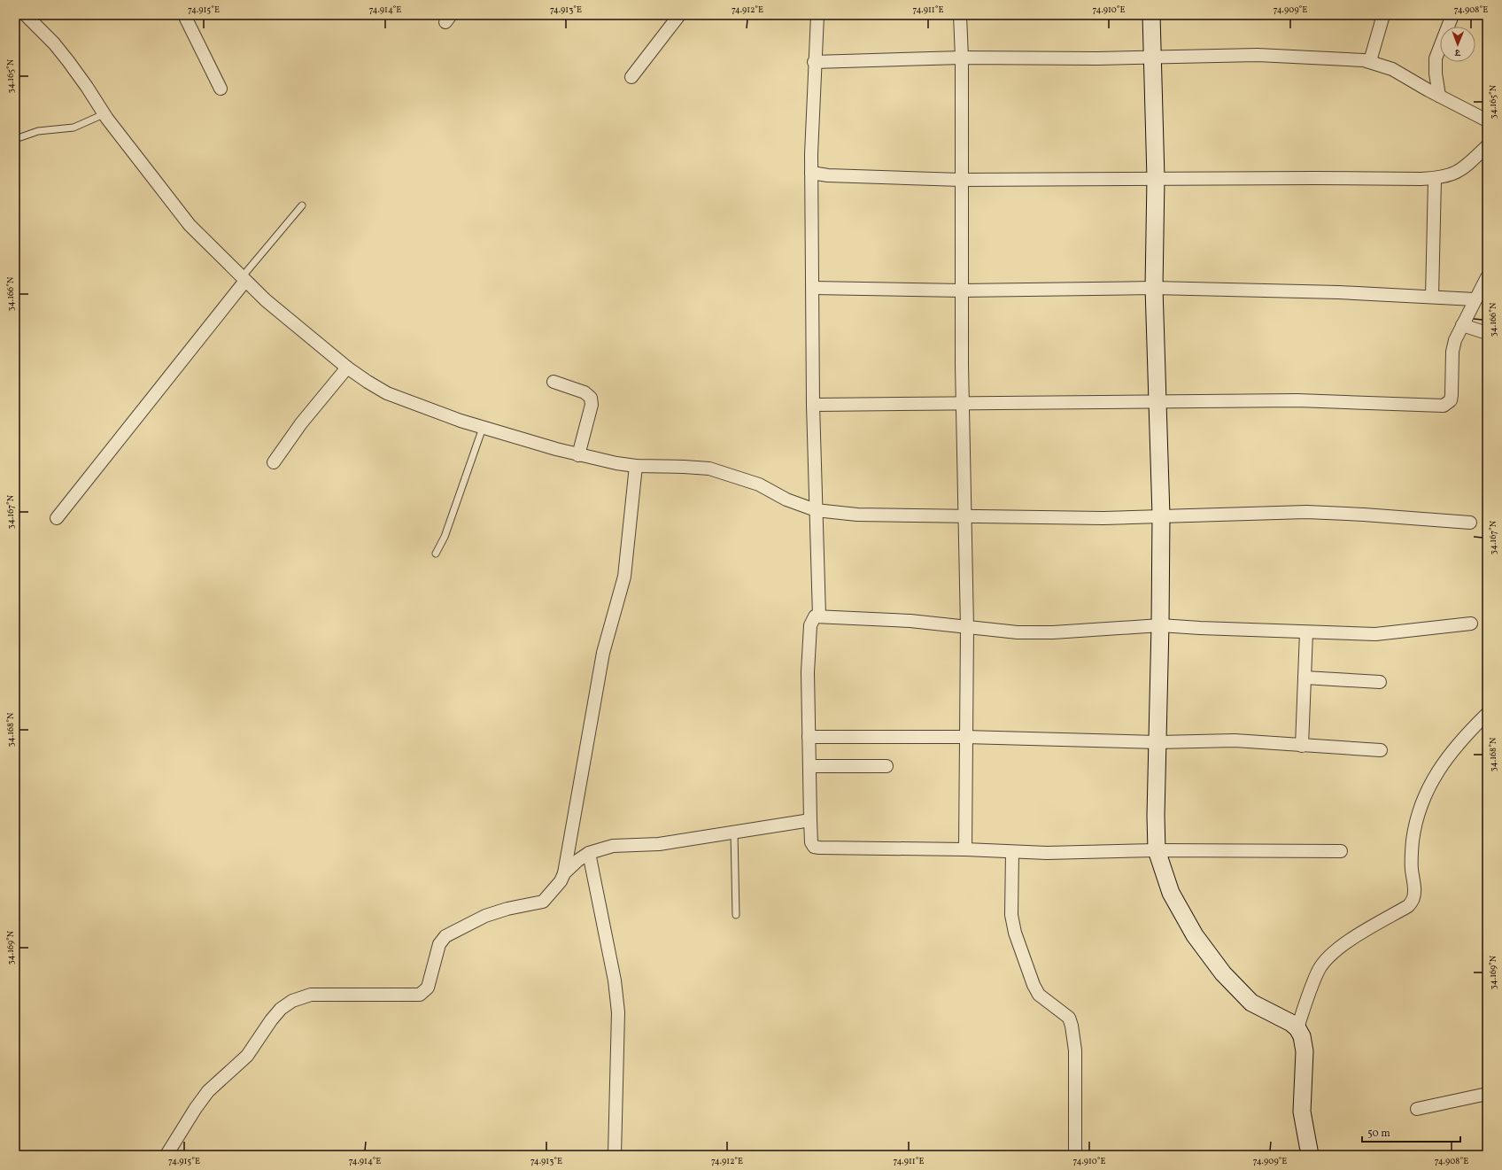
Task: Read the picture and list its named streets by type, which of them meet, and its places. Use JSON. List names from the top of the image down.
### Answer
{
  "scale_bar": "50 m",
  "north": "bottom",
  "coordinates": [
    "74.915°E",
    "74.914°E",
    "74.913°E",
    "74.912°E",
    "74.911°E",
    "74.910°E",
    "74.909°E",
    "74.908°E",
    "34.165°N",
    "34.166°N",
    "34.167°N",
    "34.168°N",
    "34.169°N"
  ]
}
